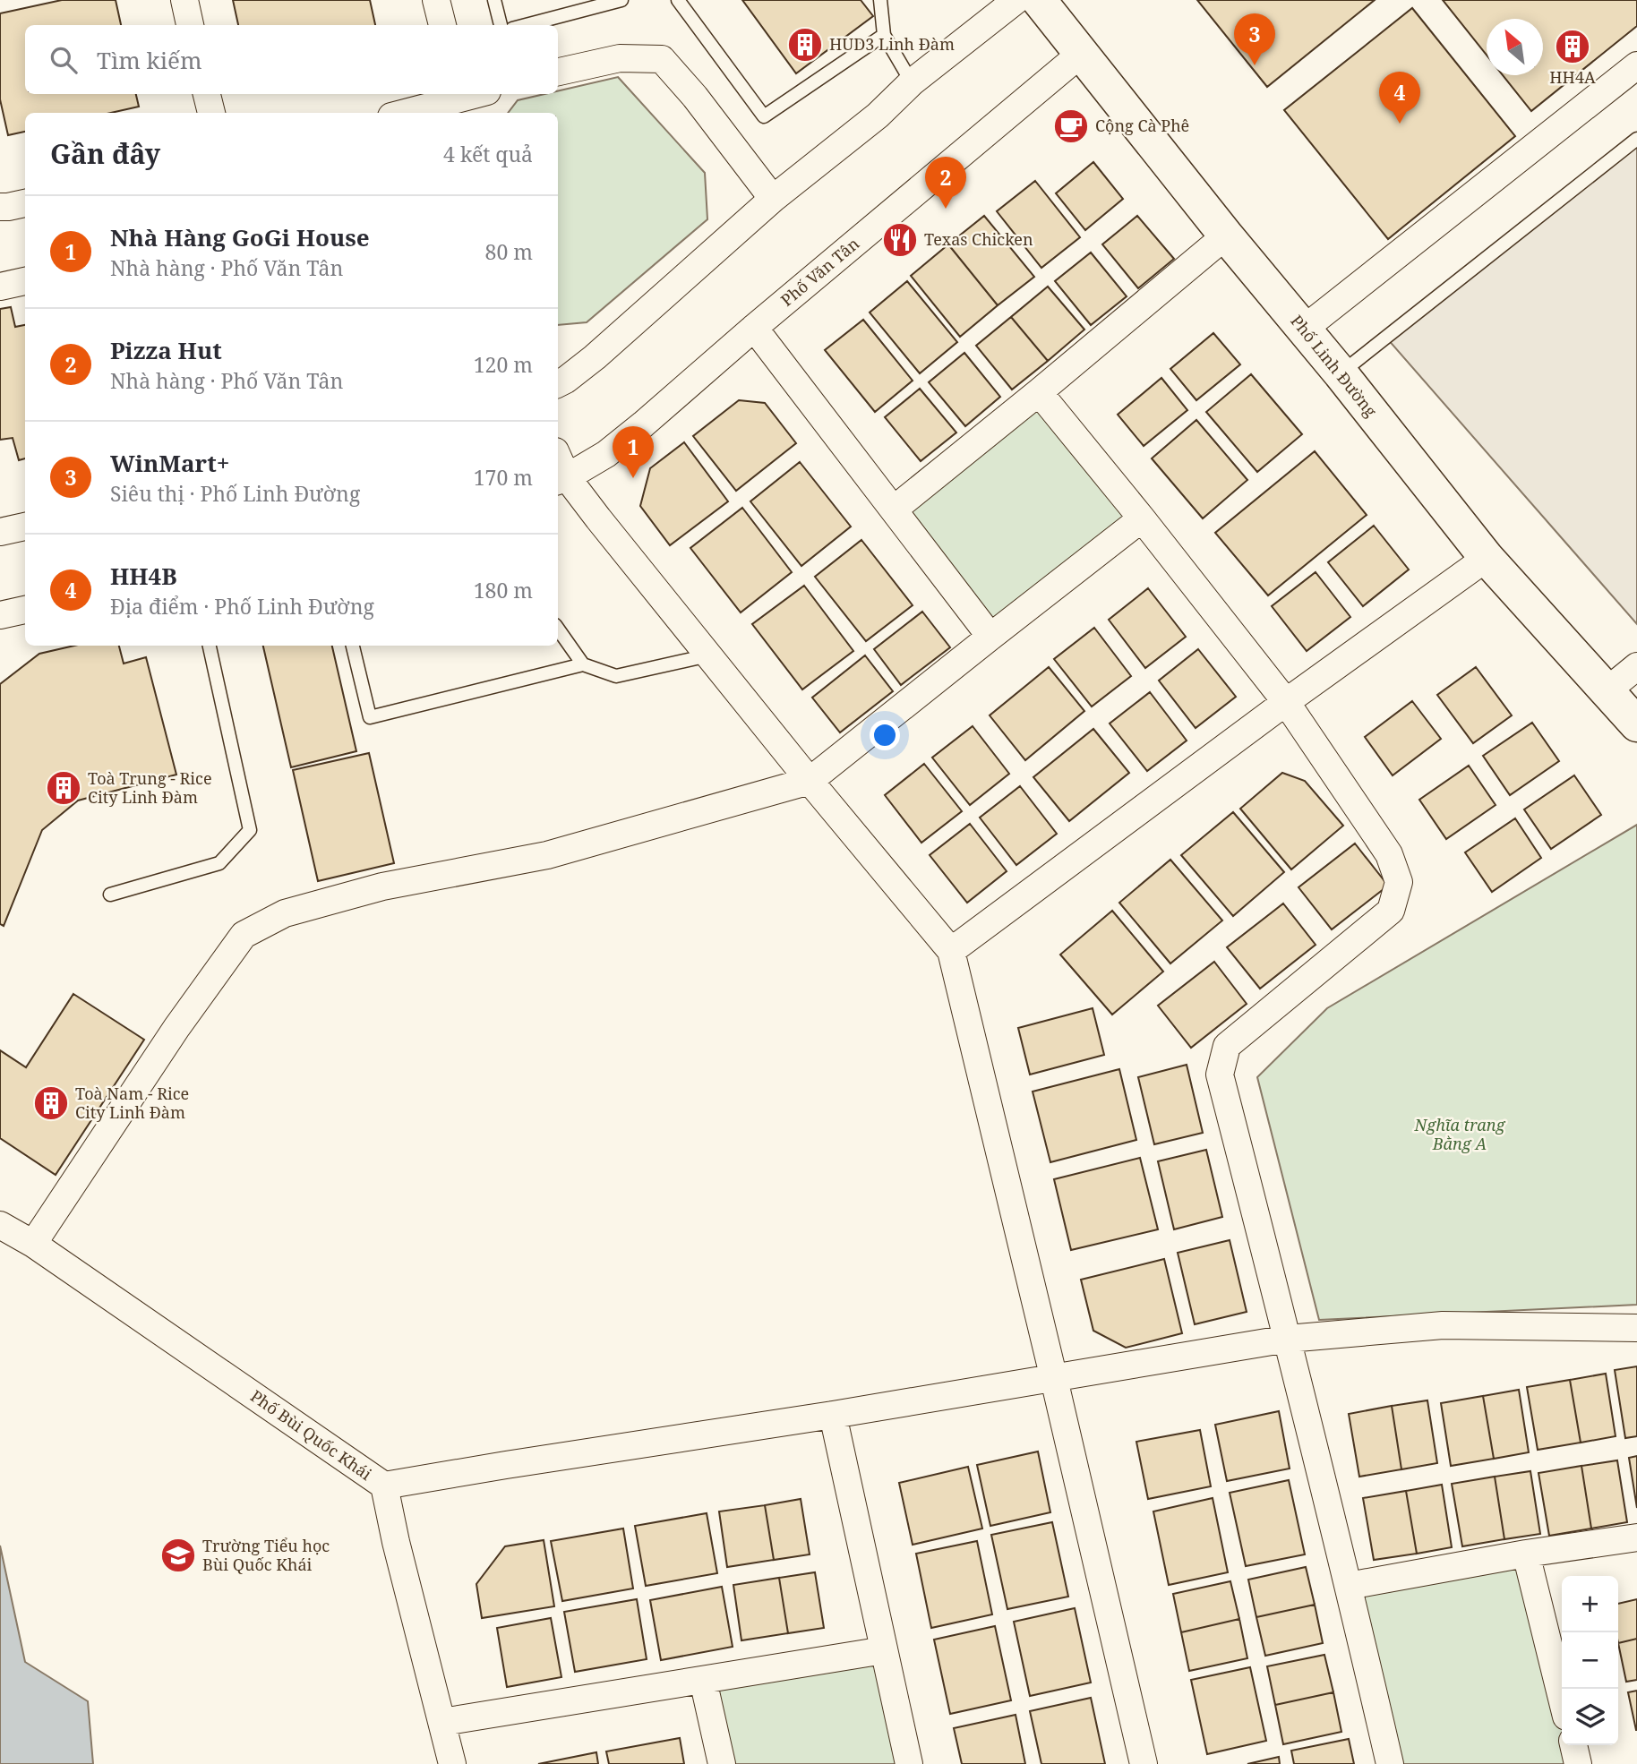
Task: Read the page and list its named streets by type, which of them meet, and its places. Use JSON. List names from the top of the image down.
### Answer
{
  "streets": {
    "street": ["Phố Văn Tân", "Phố Linh Đường", "Phố Bùi Quốc Khái"]
  },
  "crossings": [
    ["Phố Văn Tân", "Phố Linh Đường"]
  ],
  "parks": ["Nghĩa trang Bằng A"],
  "places": {
    "building": [
      "HUD3 Linh Đàm",
      "HH4A",
      "Toà Trung - Rice City Linh Đàm",
      "Toà Nam - Rice City Linh Đàm"
    ],
    "cafe": ["Cộng Cà Phê"],
    "restaurant": ["Texas Chicken"],
    "school or university": ["Trường Tiểu học Bùi Quốc Khái"]
  },
  "north": "top left",
  "page": {
    "pins": [
      "3",
      "4",
      "2",
      "1"
    ],
    "search": "Tìm kiếm",
    "heading": ["Gần đây", "4 kết quả"],
    "list": [
      {
        "mark": "1",
        "name": "Nhà Hàng GoGi House",
        "note": "Nhà hàng · Phố Văn Tân",
        "value": "80 m"
      },
      {
        "mark": "2",
        "name": "Pizza Hut",
        "note": "Nhà hàng · Phố Văn Tân",
        "value": "120 m"
      },
      {
        "mark": "3",
        "name": "WinMart+",
        "note": "Siêu thị · Phố Linh Đường",
        "value": "170 m"
      },
      {
        "mark": "4",
        "name": "HH4B",
        "note": "Địa điểm · Phố Linh Đường",
        "value": "180 m"
      }
    ],
    "map_buttons": ["+", "−"]
  }
}
